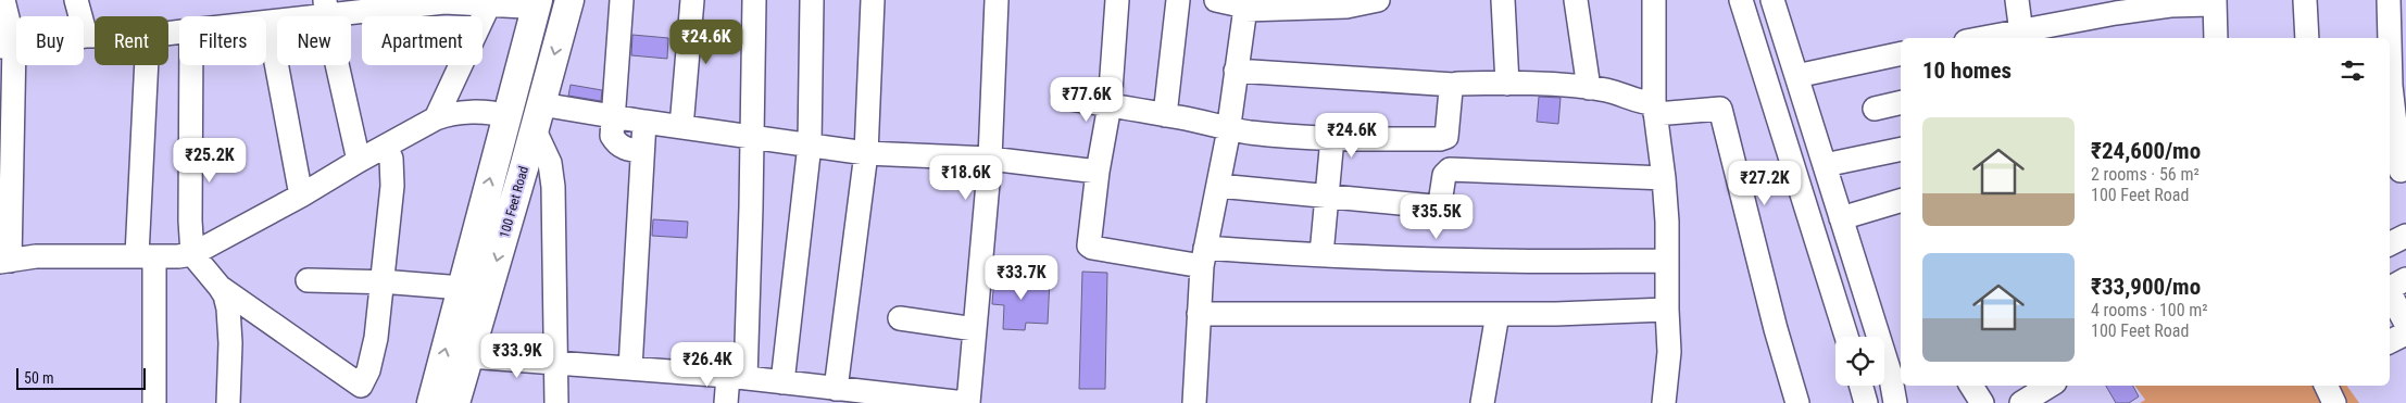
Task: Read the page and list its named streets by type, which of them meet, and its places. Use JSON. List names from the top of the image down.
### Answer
{
  "streets": {
    "main road": ["100 Feet Road"]
  },
  "scale_bar": "50 m",
  "page": {
    "chip": [
      "Buy",
      "Rent",
      "Filters",
      "New",
      "Apartment"
    ],
    "price": [
      "₹24.6K",
      "₹77.6K",
      "₹24.6K",
      "₹25.2K",
      "₹18.6K",
      "₹27.2K",
      "₹35.5K",
      "₹33.7K",
      "₹33.9K",
      "₹26.4K"
    ],
    "heading": "10 homes",
    "list": [
      {
        "name": "₹24,600/mo",
        "note": "2 rooms · 56 m² · 100 Feet Road"
      },
      {
        "name": "₹33,900/mo",
        "note": "4 rooms · 100 m² · 100 Feet Road"
      }
    ],
    "scale": "50 m"
  }
}
